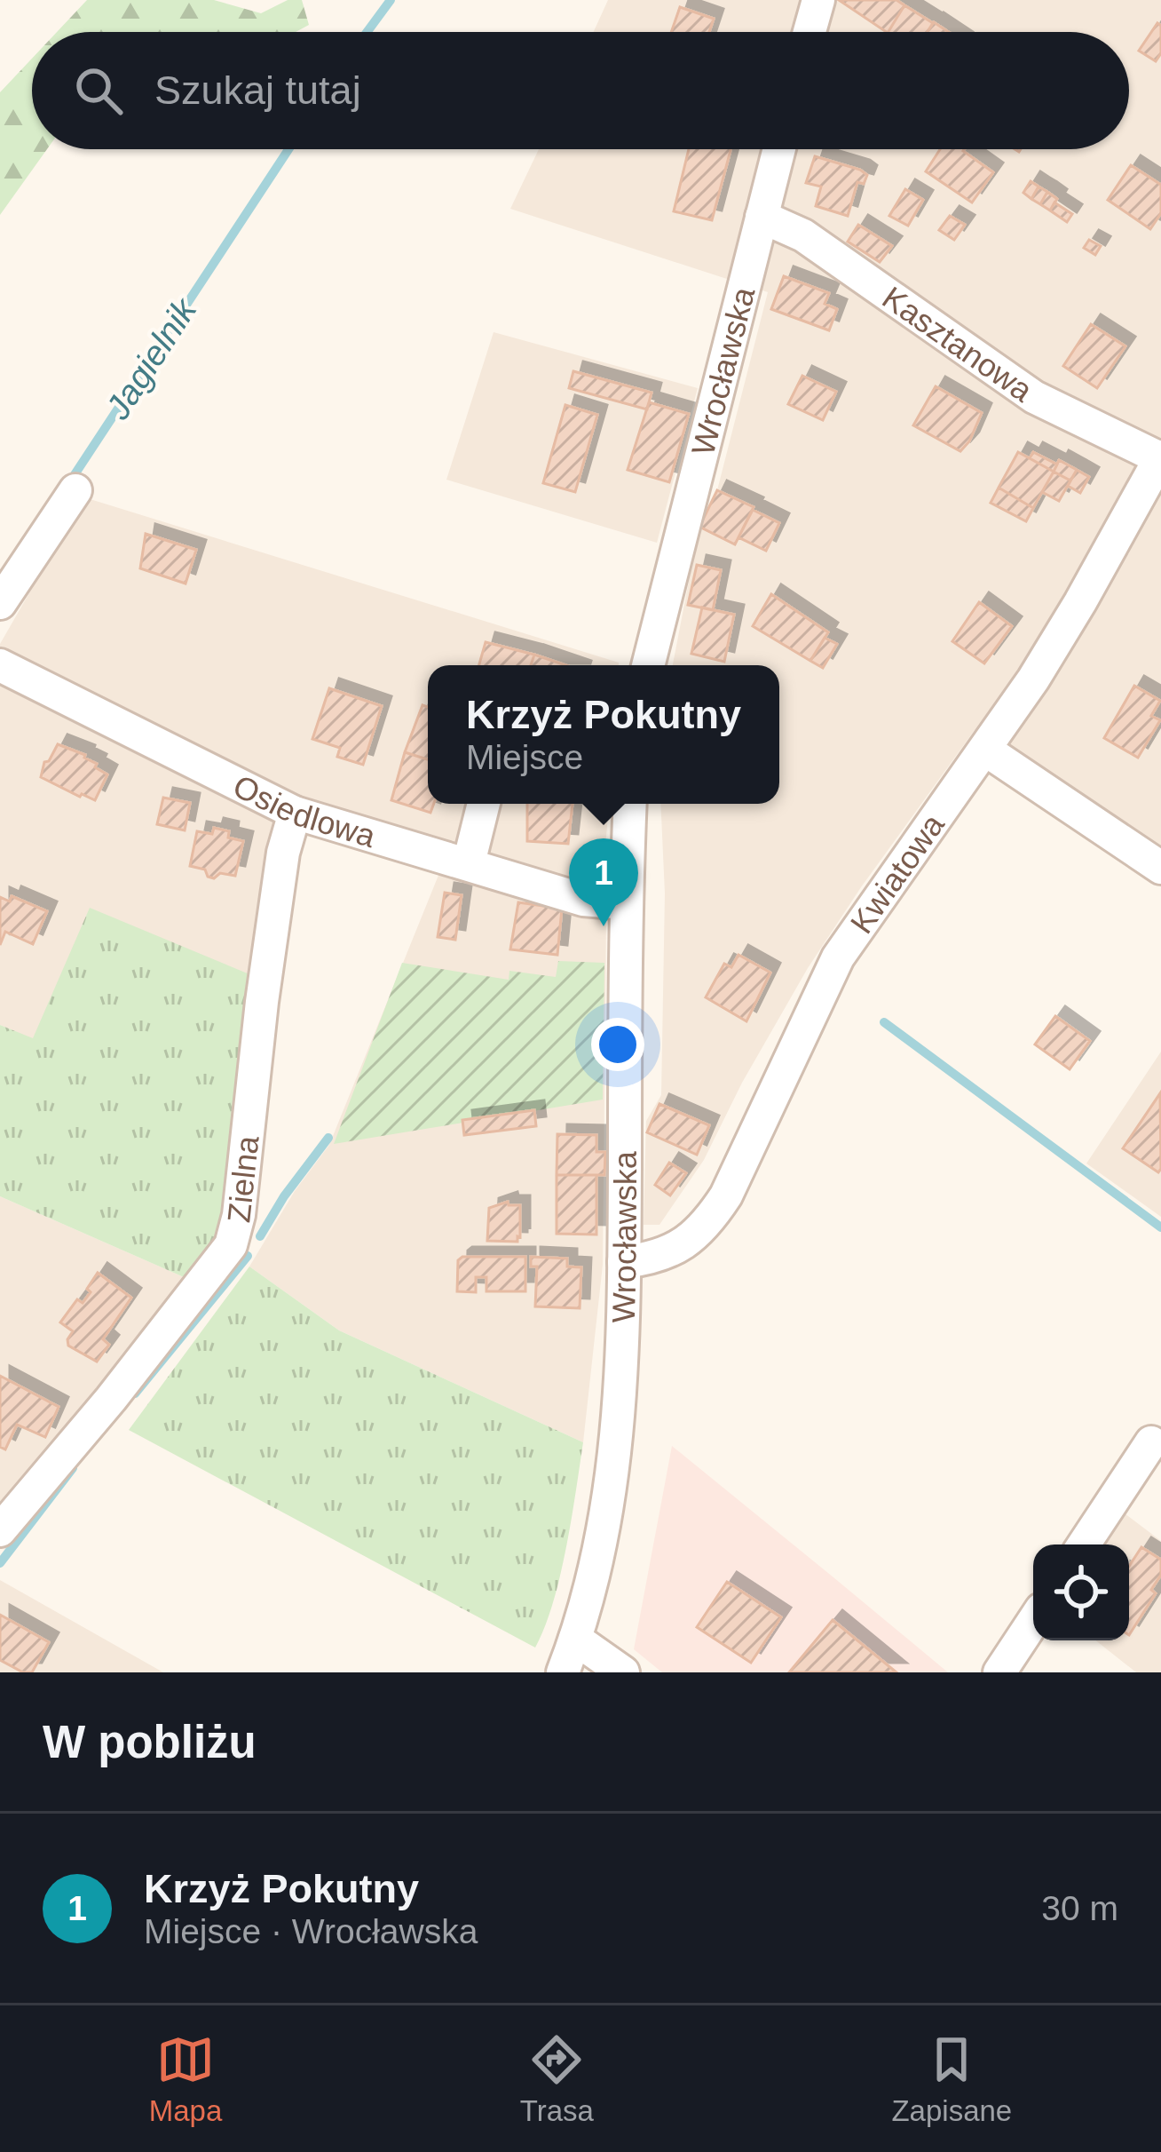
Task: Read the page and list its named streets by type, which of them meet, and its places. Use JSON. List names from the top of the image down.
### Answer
{
  "streets": {
    "street": [
      "Kasztanowa",
      "Wrocławska",
      "Osiedlowa",
      "Kwiatowa",
      "Zielna"
    ]
  },
  "crossings": [
    ["Kasztanowa", "Wrocławska"],
    ["Kasztanowa", "Kwiatowa"],
    ["Wrocławska", "Osiedlowa"],
    ["Wrocławska", "Kwiatowa"],
    ["Osiedlowa", "Zielna"]
  ],
  "water": ["Jagielnik"],
  "page": {
    "search": "Szukaj tutaj",
    "popup": ["Krzyż Pokutny", "Miejsce"],
    "pins": "1",
    "heading": "W pobliżu",
    "list": [
      {
        "mark": "1",
        "name": "Krzyż Pokutny",
        "note": "Miejsce · Wrocławska",
        "value": "30 m"
      }
    ],
    "nav": ["Mapa", "Trasa", "Zapisane"]
  }
}
